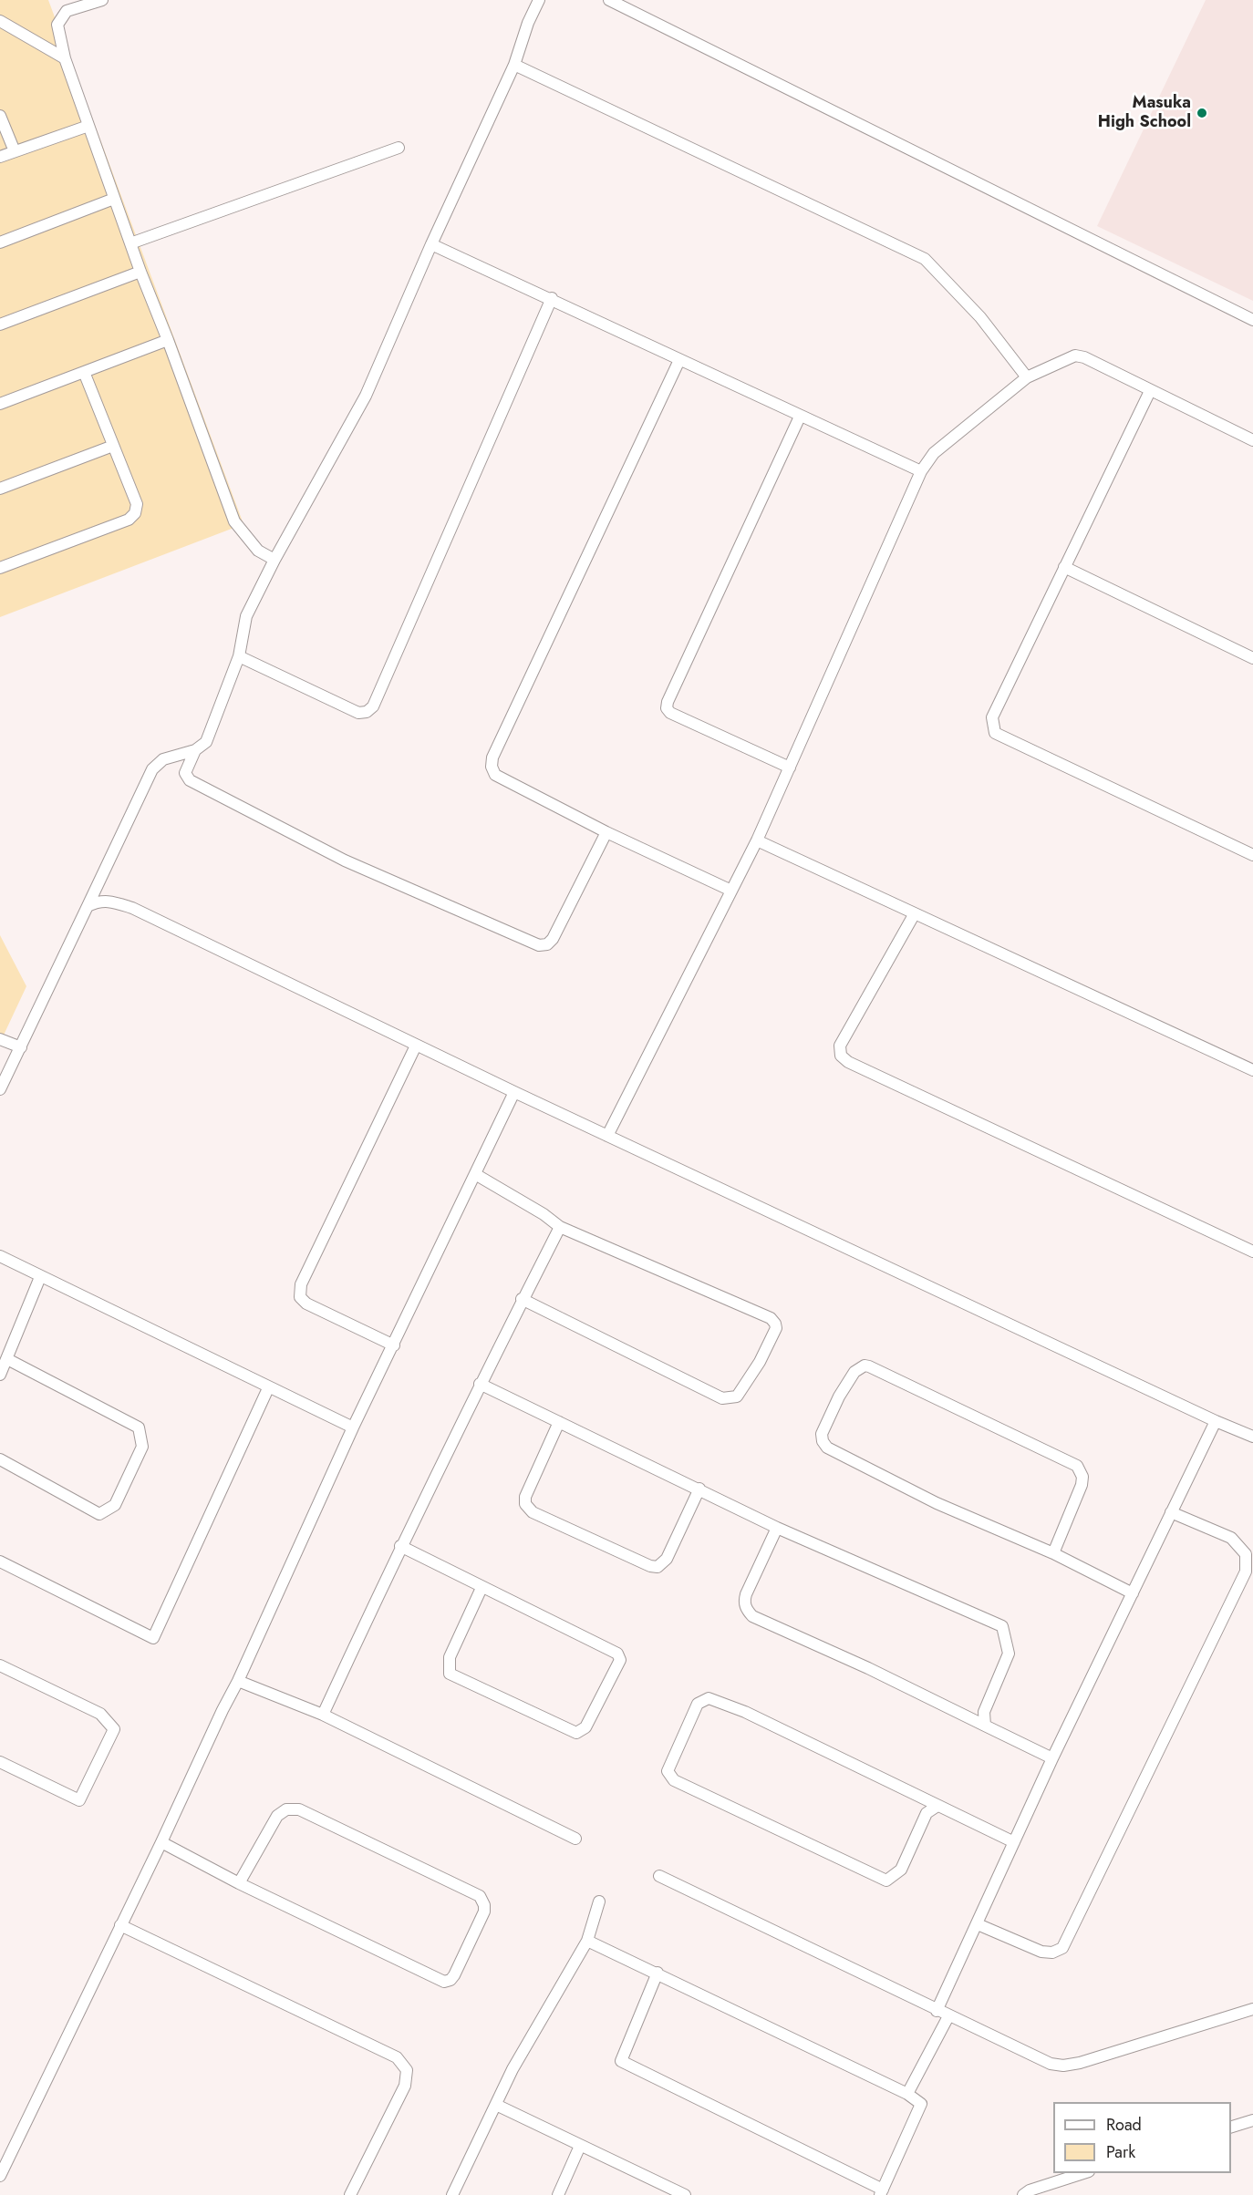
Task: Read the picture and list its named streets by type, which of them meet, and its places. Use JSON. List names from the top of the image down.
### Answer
{
  "places": ["Masuka High School"],
  "legend": ["Road", "Park"]
}
